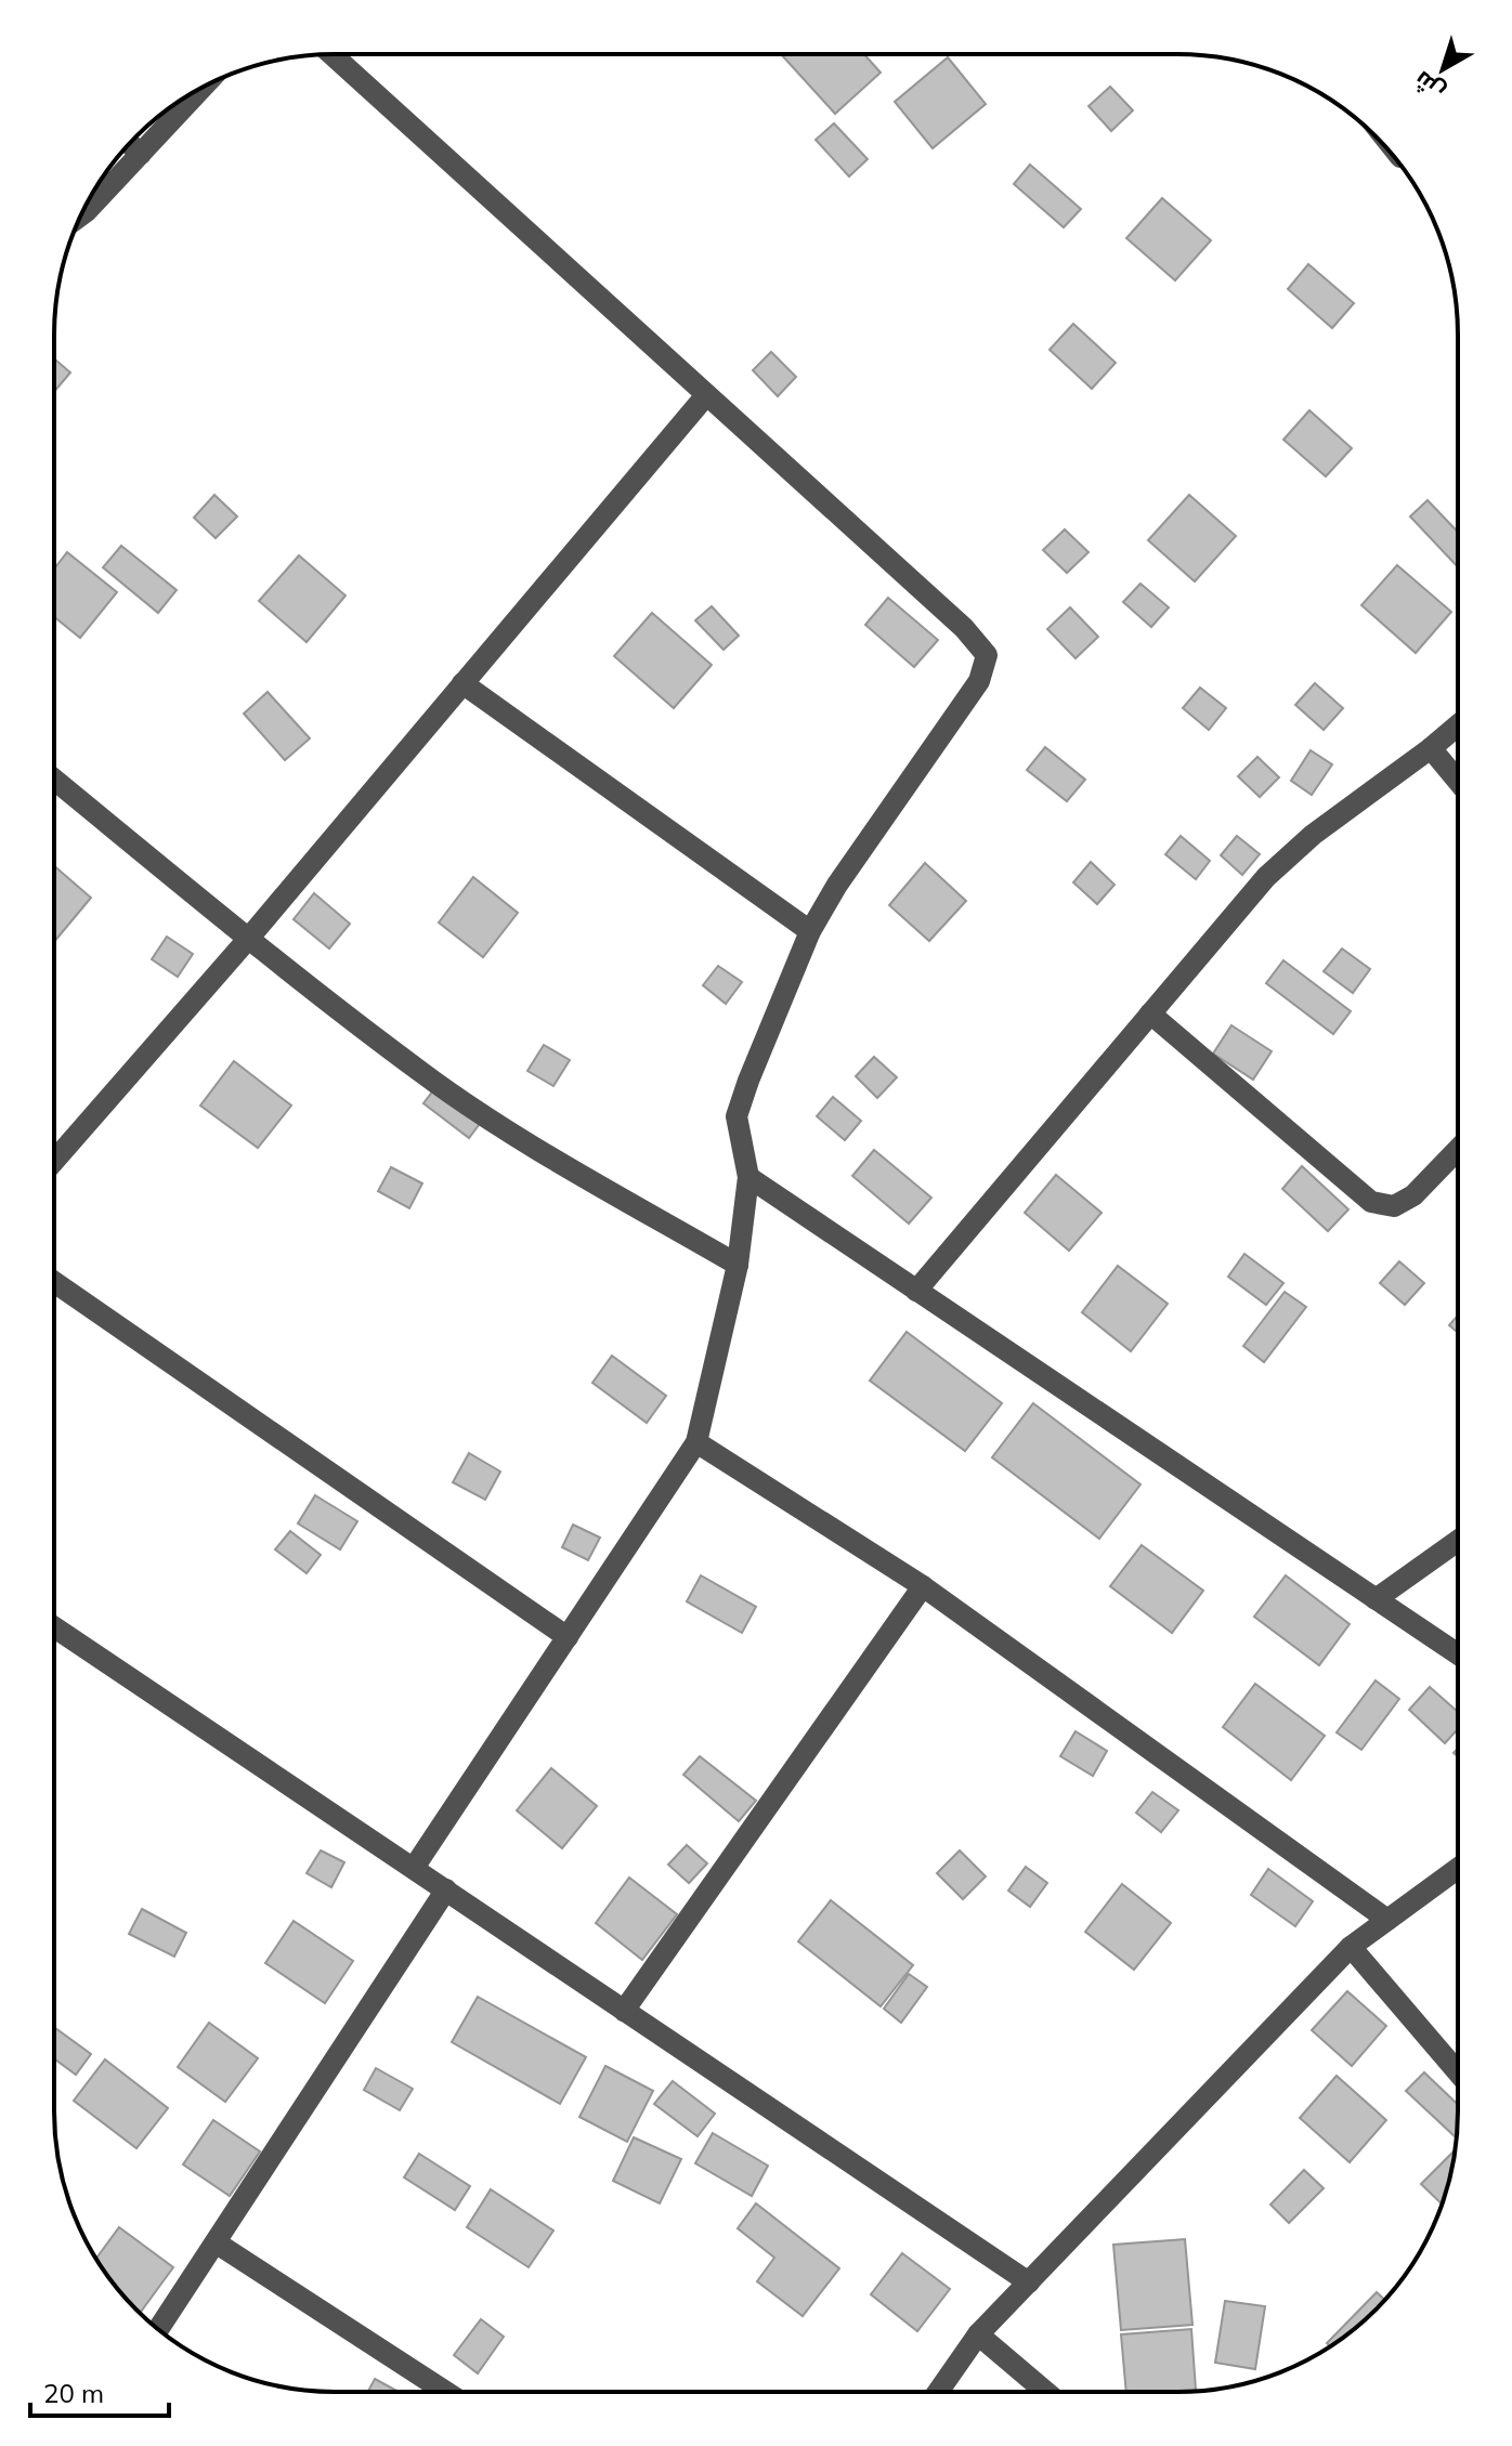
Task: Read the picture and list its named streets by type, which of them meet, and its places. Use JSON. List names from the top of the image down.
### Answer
{
  "scale_bar": "20 m",
  "north": "bottom left"
}
